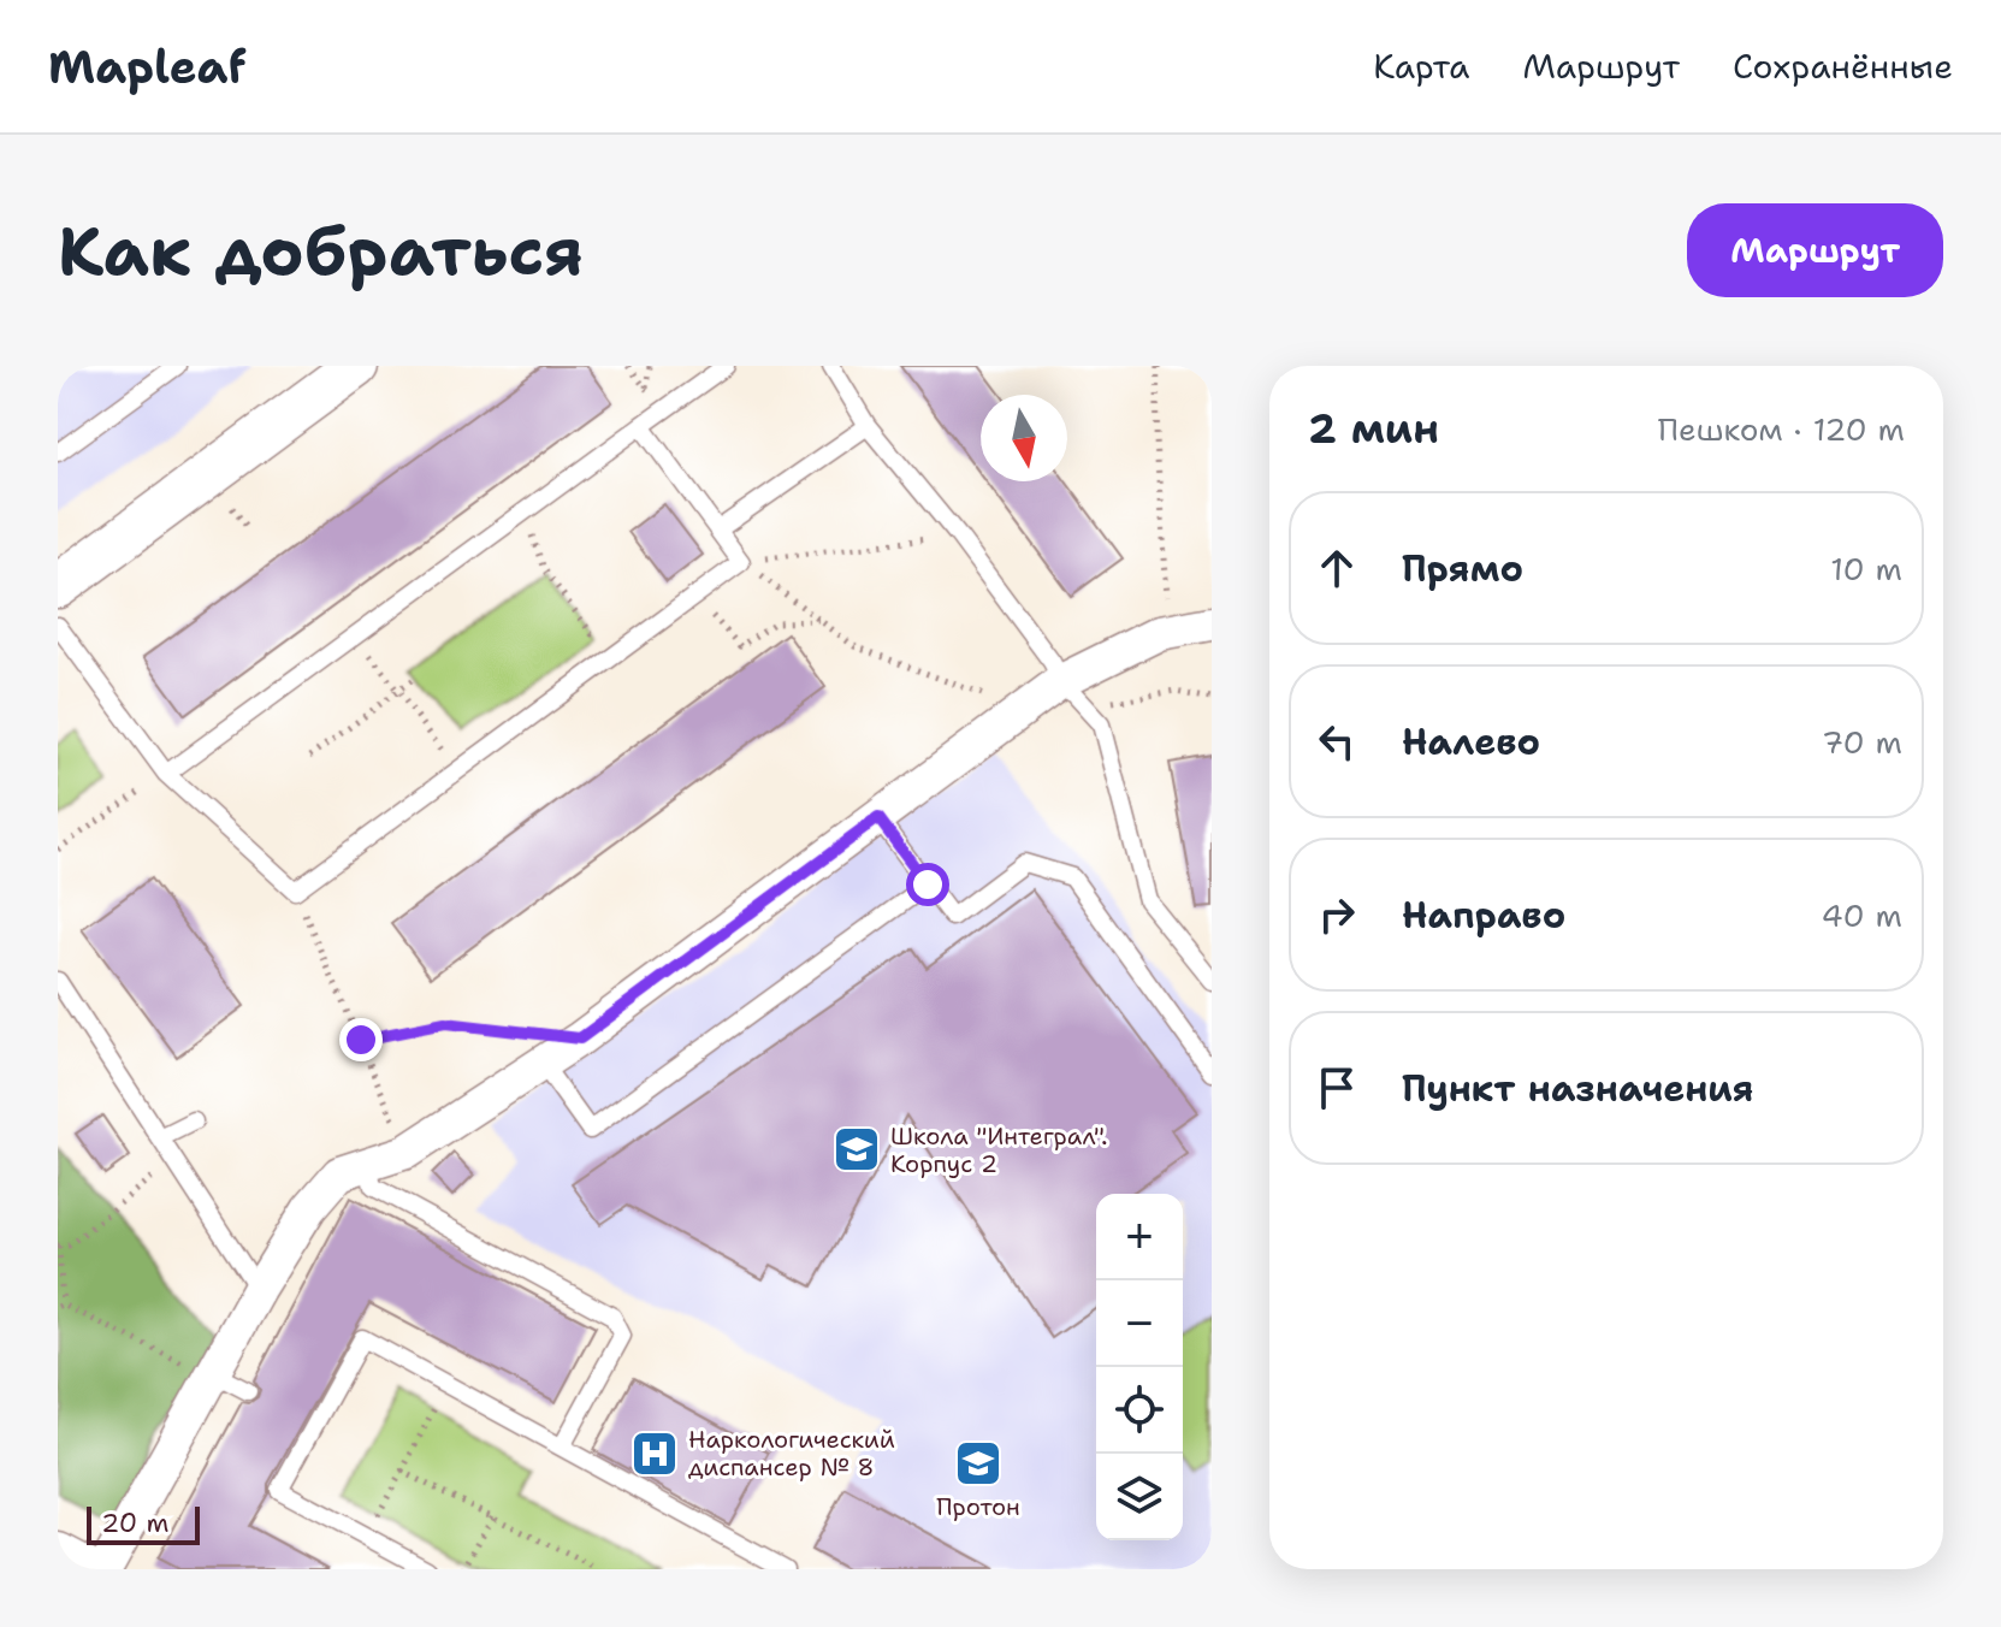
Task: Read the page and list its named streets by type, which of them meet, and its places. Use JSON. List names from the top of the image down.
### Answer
{
  "places": {
    "school or university": ["Школа \"Интеграл\". Корпус 2", "Протон"],
    "hospital": ["Наркологический диспансер № 8"]
  },
  "scale_bar": "20 m",
  "north": "bottom",
  "page": {
    "header": "Mapleaf",
    "nav": ["Карта", "Маршрут", "Сохранённые"],
    "buttons": "Маршрут",
    "title": "Как добраться",
    "heading": ["2 мин", "Пешком · 120 m"],
    "list": [
      ["Прямо", "10 m"],
      ["Налево", "70 m"],
      ["Направо", "40 m"],
      "Пункт назначения"
    ],
    "map_buttons": ["+", "−"],
    "scale": "20 m"
  }
}
